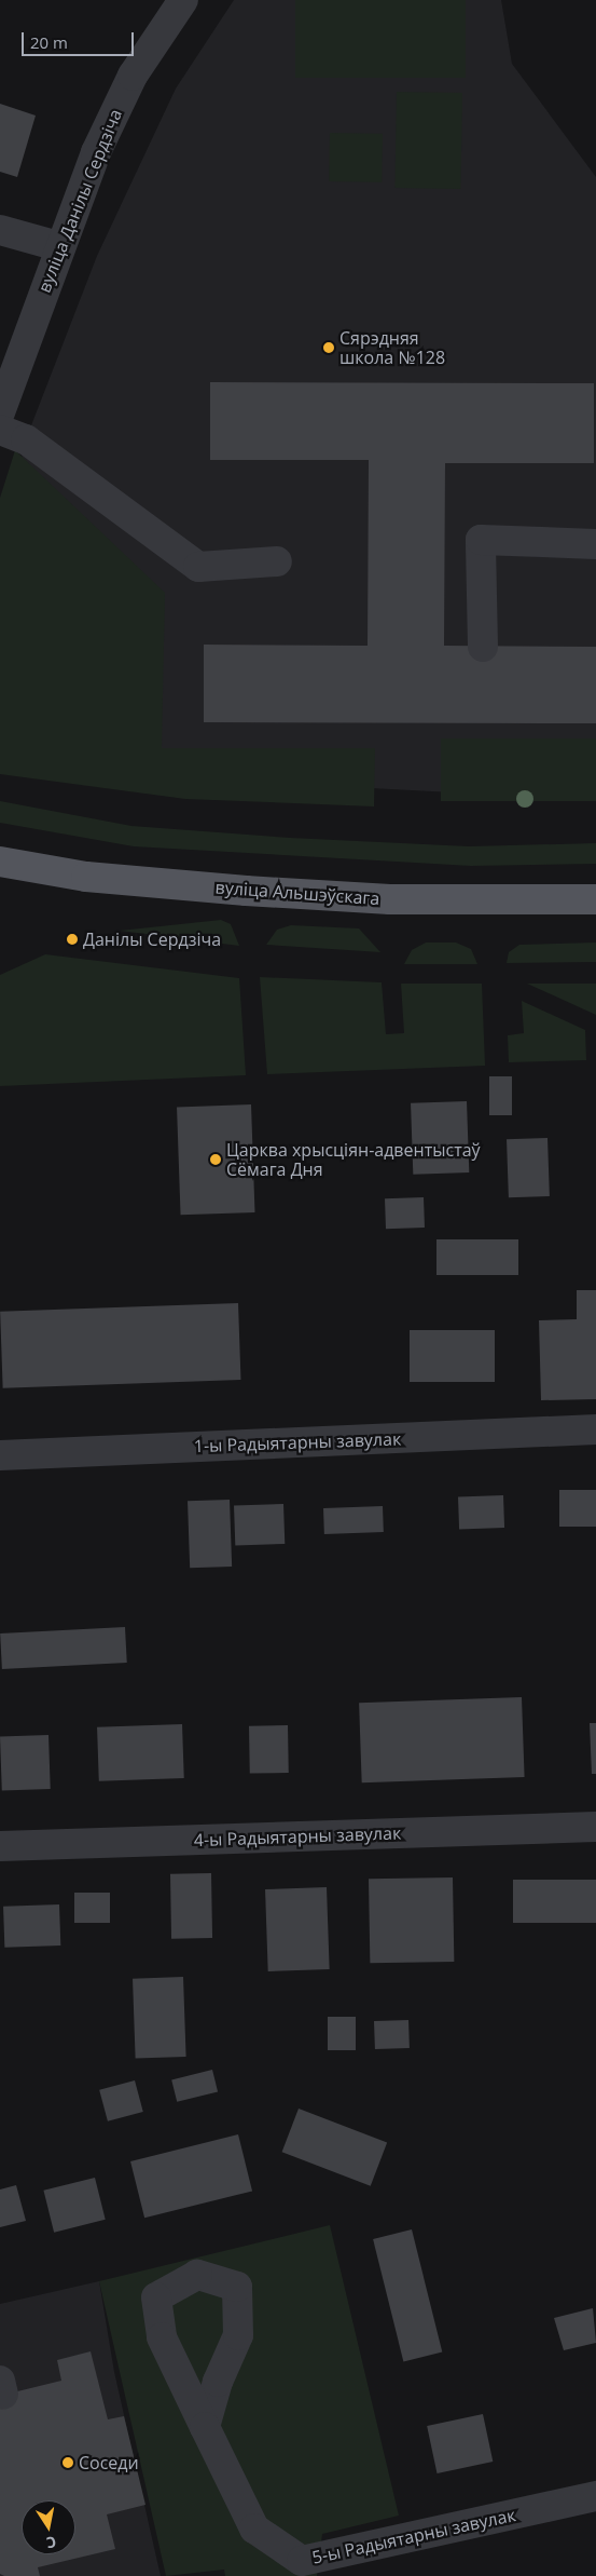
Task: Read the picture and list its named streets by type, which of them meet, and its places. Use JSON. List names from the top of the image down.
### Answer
{
  "streets": {
    "main road": ["вуліца Альшэўскага"],
    "street": [
      "вуліца Данілы Сердзіча",
      "1-ы Радыятарны завулак",
      "4-ы Радыятарны завулак",
      "5-ы Радыятарны завулак"
    ]
  },
  "places": [
    "Сярэдняя школа №128",
    "Данілы Сердзіча",
    "Царква хрысціян-адвентыстаў Сёмага Дня",
    "Соседи"
  ],
  "scale_bar": "20 m",
  "north": "bottom"
}
